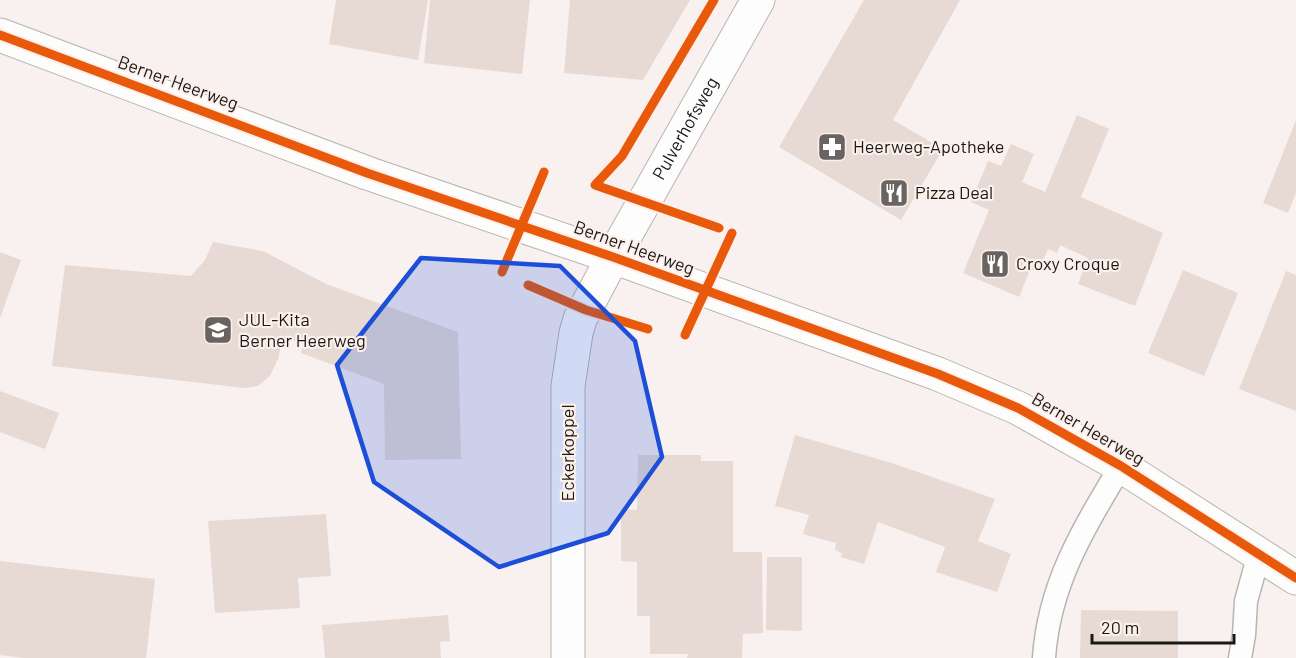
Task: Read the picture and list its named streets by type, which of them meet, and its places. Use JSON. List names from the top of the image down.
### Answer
{
  "streets": {
    "street": ["Berner Heerweg", "Pulverhofsweg", "Eckerkoppel"]
  },
  "crossings": [
    ["Berner Heerweg", "Pulverhofsweg"],
    ["Berner Heerweg", "Eckerkoppel"],
    ["Pulverhofsweg", "Eckerkoppel"]
  ],
  "places": {
    "pharmacy": ["Heerweg-Apotheke"],
    "restaurant": ["Pizza Deal", "Croxy Croque"],
    "school or university": ["JUL-Kita Berner Heerweg"]
  },
  "scale_bar": "20 m"
}
